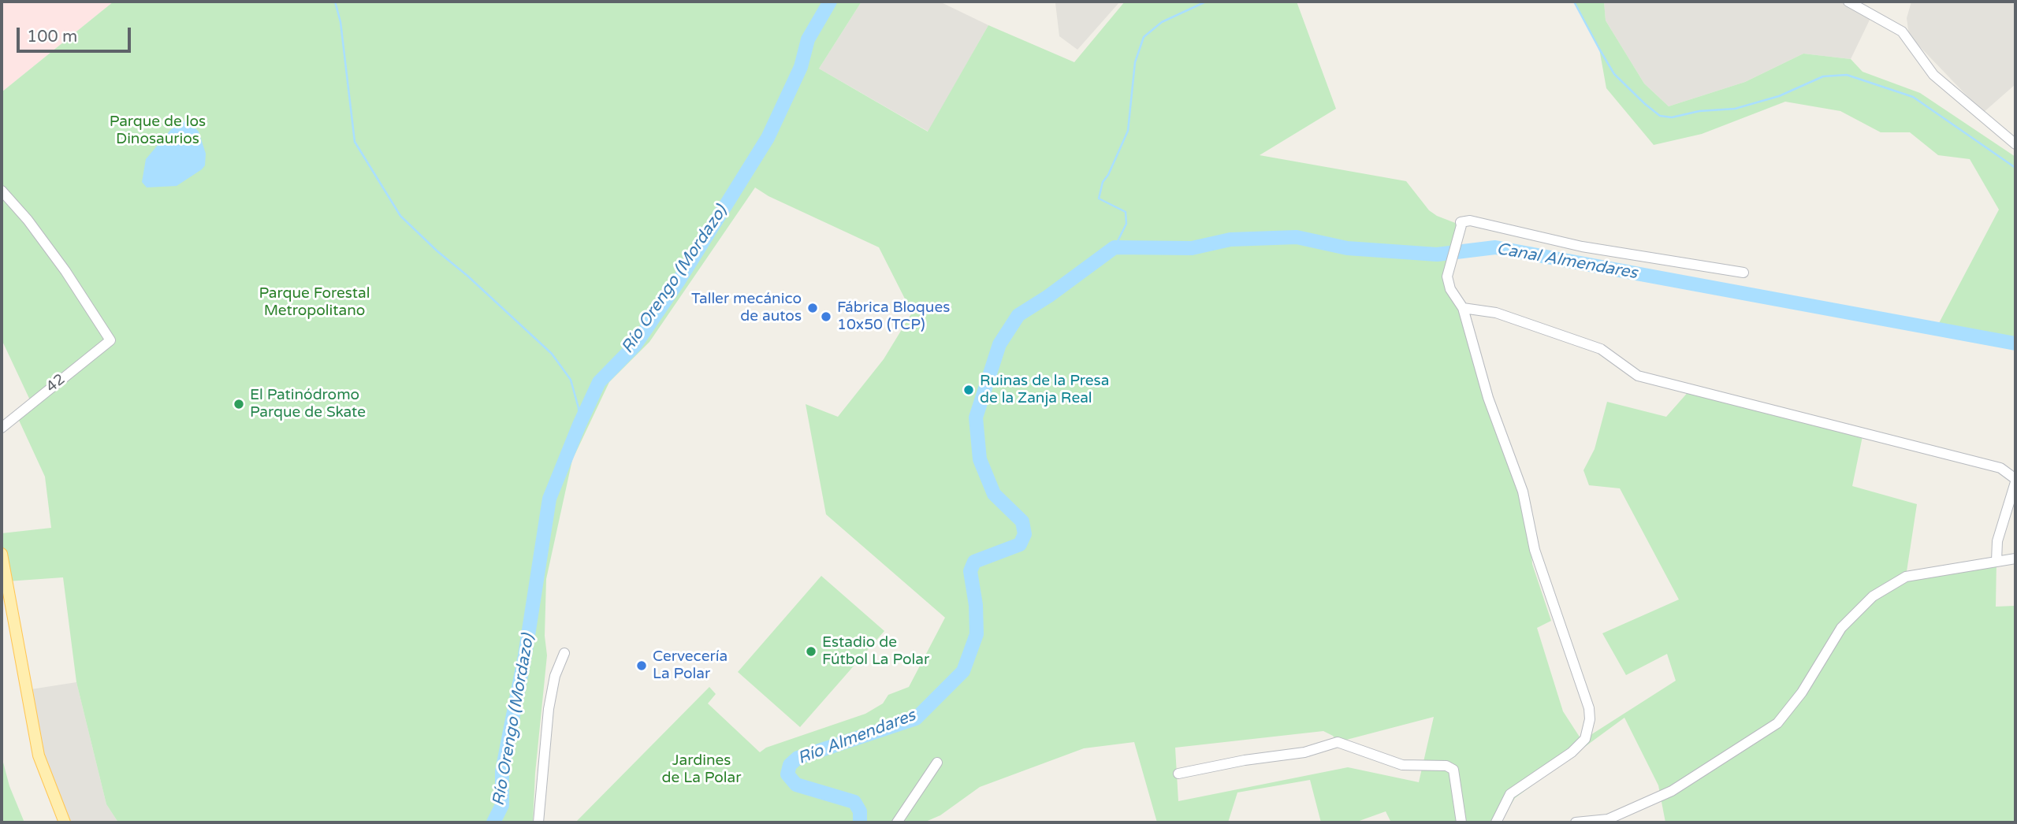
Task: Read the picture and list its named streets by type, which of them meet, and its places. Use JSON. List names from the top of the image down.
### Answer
{
  "streets": {
    "street": ["42"]
  },
  "water": ["Canal Almendares", "Río Orengo (Mordazo)", "Río Almendares"],
  "parks": ["Parque de los Dinosaurios", "Parque Forestal Metropolitano", "Jardines de La Polar"],
  "places": [
    "Taller mecánico de autos",
    "Fábrica Bloques 10x50 (TCP)",
    "Ruinas de la Presa de la Zanja Real",
    "El Patinódromo Parque de Skate",
    "Estadio de Fútbol La Polar",
    "Cervecería La Polar"
  ],
  "scale_bar": "100 m"
}
